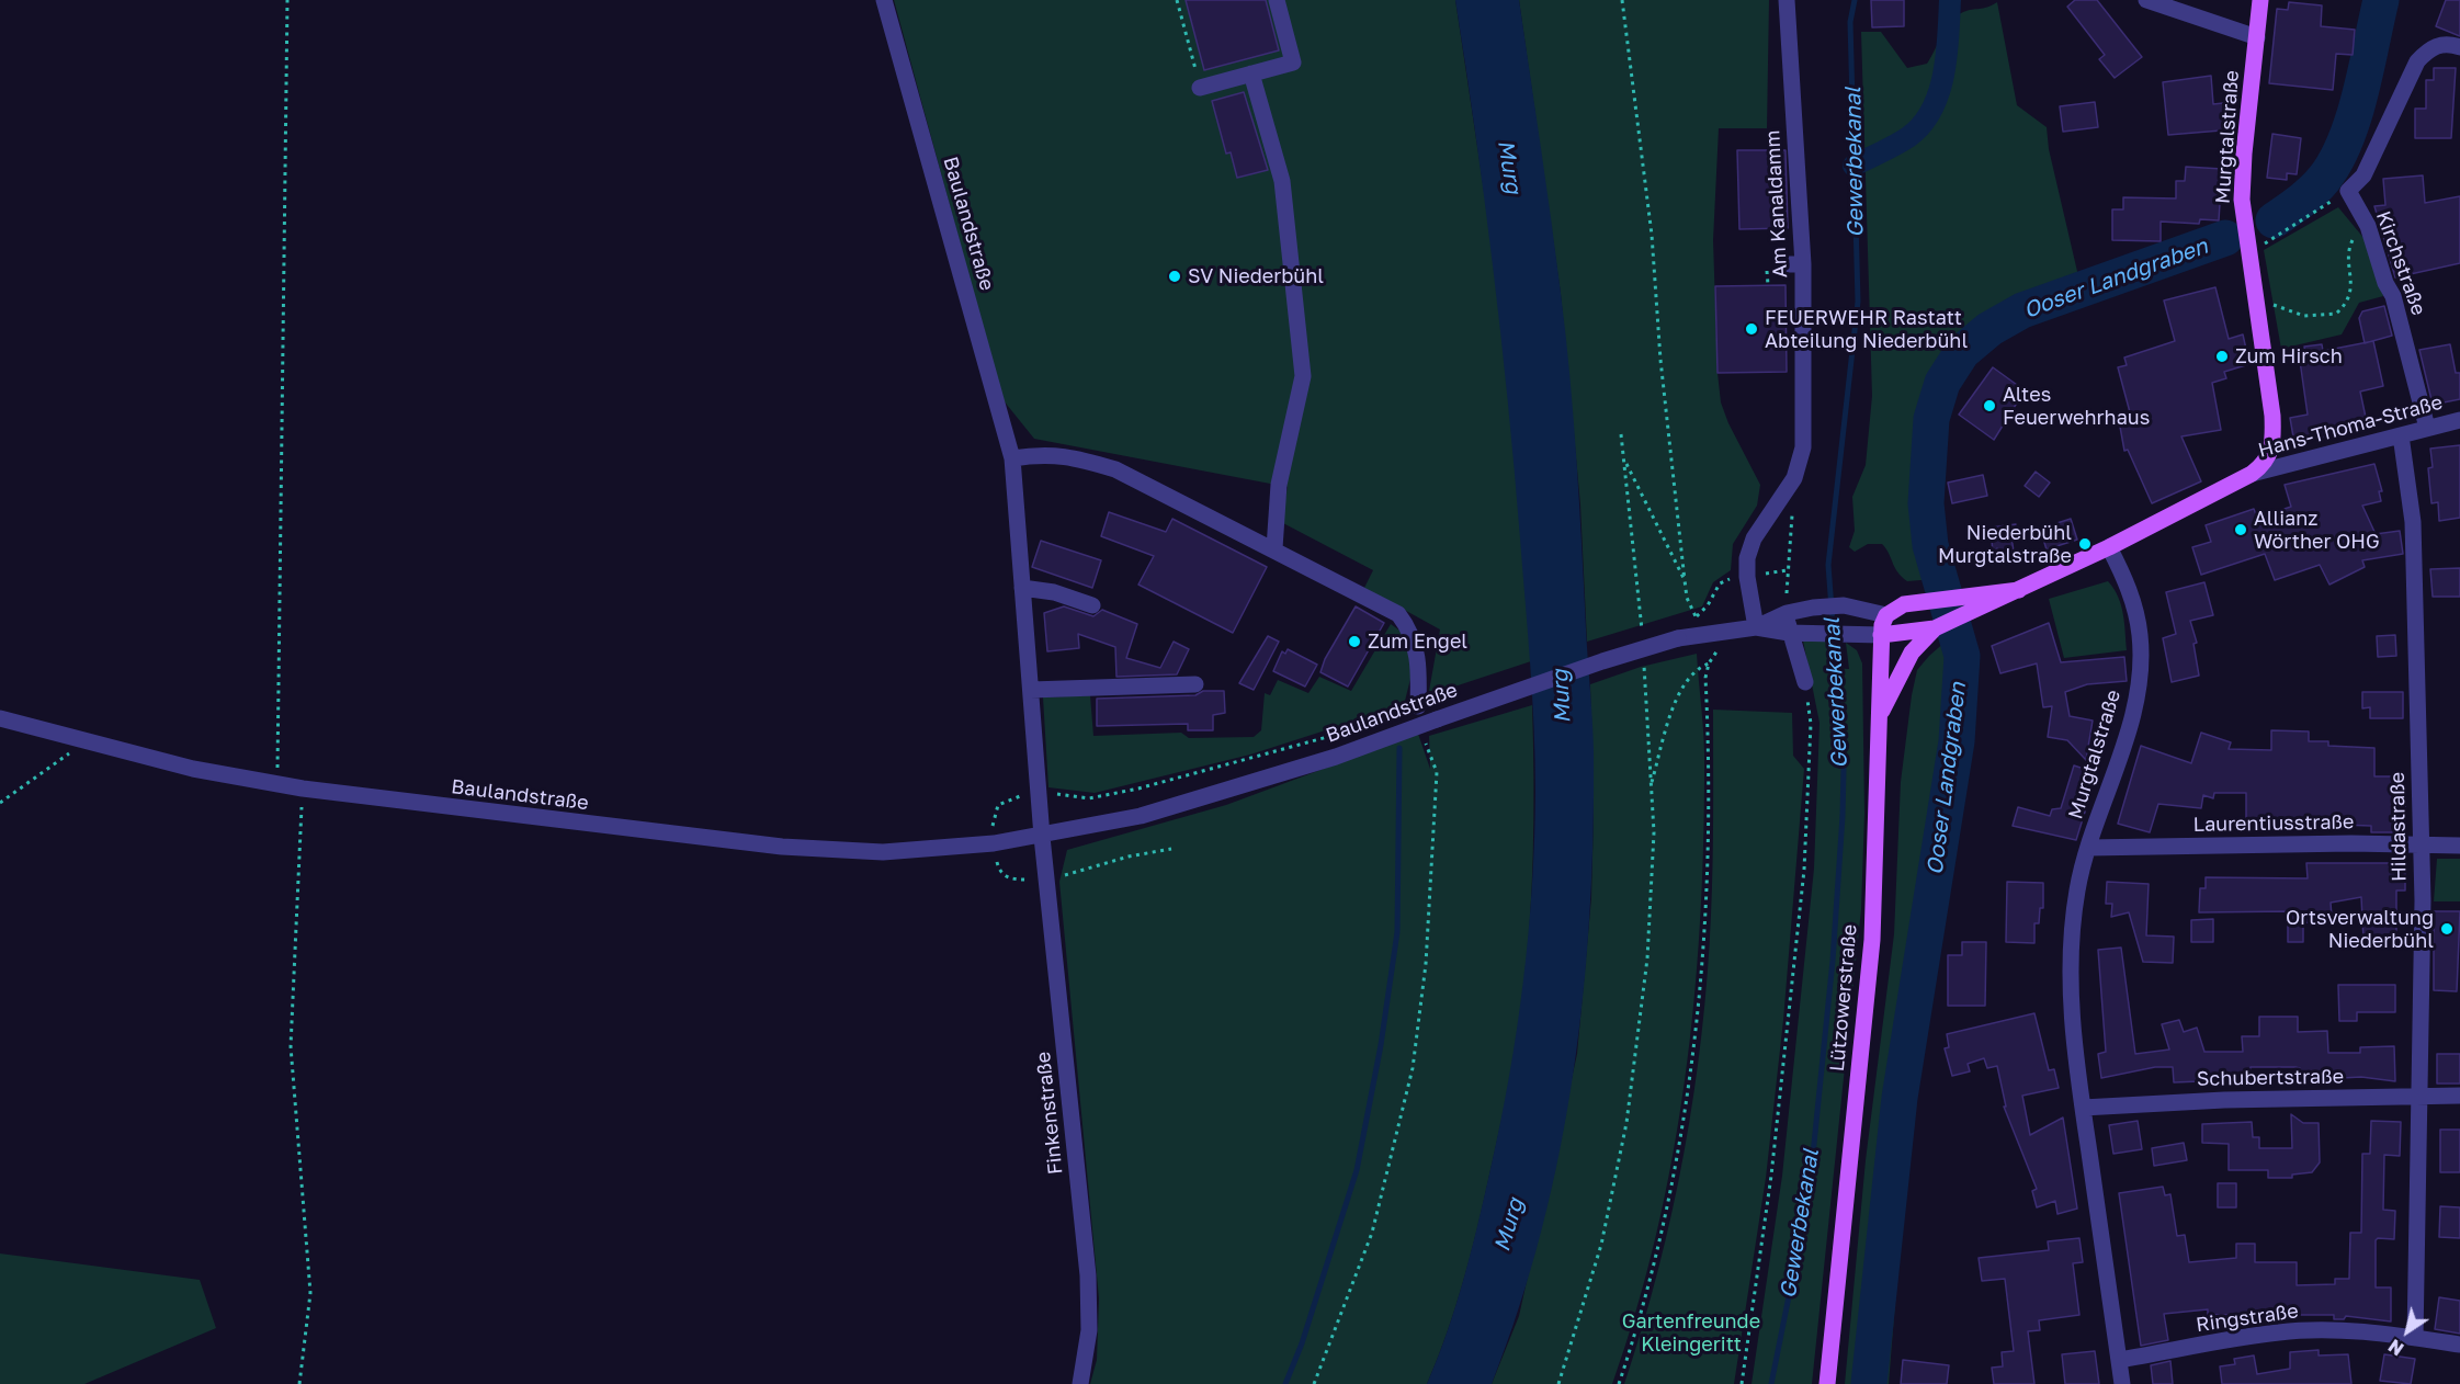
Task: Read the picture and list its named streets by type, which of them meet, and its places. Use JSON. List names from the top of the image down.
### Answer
{
  "streets": {
    "main road": ["Murgtalstraße", "Baulandstraße", "Lützowerstraße"],
    "street": [
      "Am Kanaldamm",
      "Kirchstraße",
      "Hans-Thoma-Straße",
      "Laurentiusstraße",
      "Hildastraße",
      "Schubertstraße",
      "Finkenstraße",
      "Ringstraße"
    ]
  },
  "crossings": [
    ["Murgtalstraße", "Baulandstraße"],
    ["Murgtalstraße", "Hans-Thoma-Straße"],
    ["Murgtalstraße", "Laurentiusstraße"],
    ["Murgtalstraße", "Schubertstraße"],
    ["Murgtalstraße", "Ringstraße"],
    ["Am Kanaldamm", "Baulandstraße"],
    ["Baulandstraße", "Lützowerstraße"],
    ["Baulandstraße", "Finkenstraße"],
    ["Kirchstraße", "Hans-Thoma-Straße"],
    ["Hans-Thoma-Straße", "Hildastraße"],
    ["Laurentiusstraße", "Hildastraße"],
    ["Hildastraße", "Schubertstraße"],
    ["Hildastraße", "Ringstraße"]
  ],
  "water": ["Gewerbekanal", "Murg", "Ooser Landgraben"],
  "parks": ["Gartenfreunde Kleingeritt"],
  "places": [
    "SV Niederbühl",
    "FEUERWEHR Rastatt Abteilung Niederbühl",
    "Zum Hirsch",
    "Altes Feuerwehrhaus",
    "Allianz Wörther OHG",
    "Niederbühl Murgtalstraße",
    "Zum Engel",
    "Ortsverwaltung Niederbühl"
  ],
  "north": "bottom left"
}
